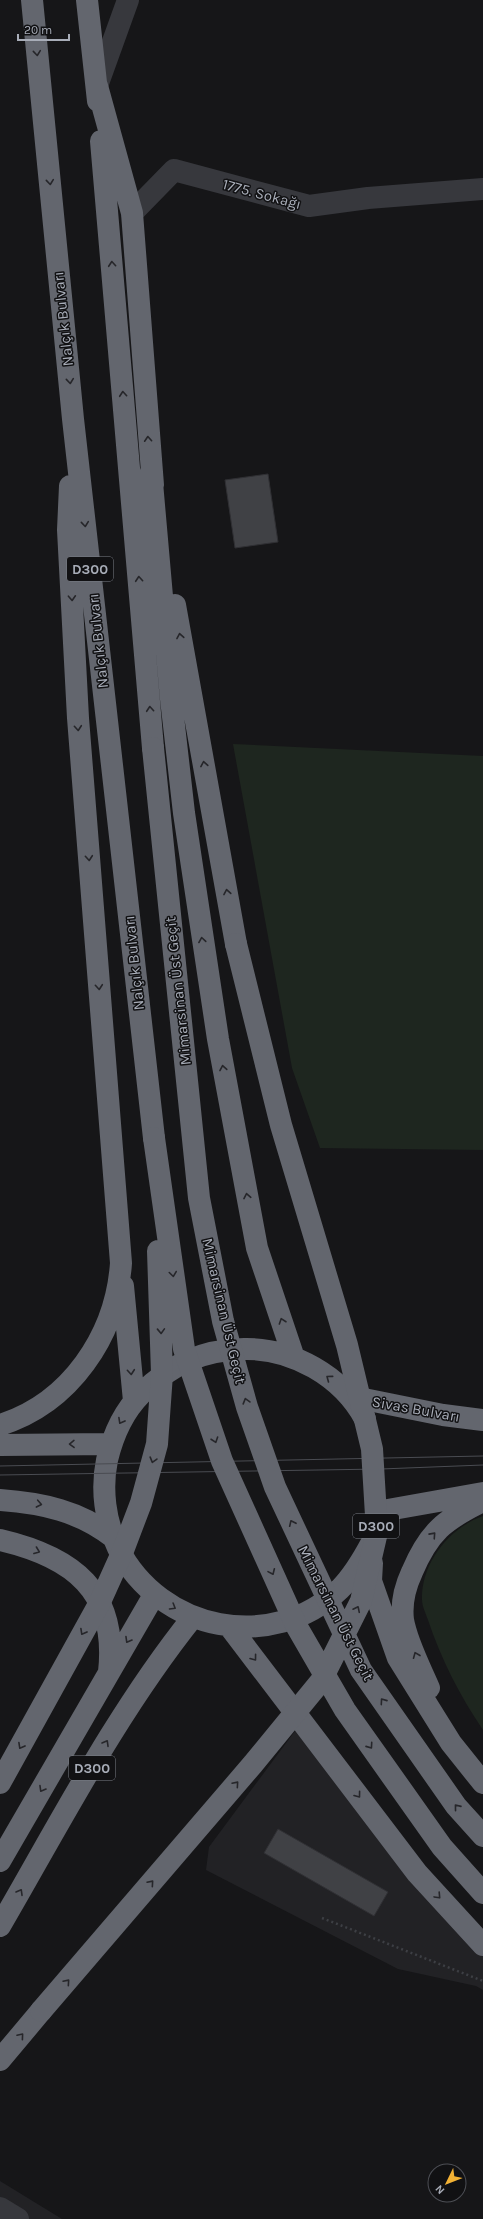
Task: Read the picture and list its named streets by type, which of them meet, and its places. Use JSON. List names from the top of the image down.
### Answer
{
  "streets": {
    "highway": [
      "Nalçık Bulvarı",
      "D300",
      "Mimarsinan Üst Geçit",
      "Sivas Bulvarı"
    ],
    "street": ["1775. Sokağı"]
  },
  "crossings": [
    ["Nalçık Bulvarı", "D300"]
  ],
  "scale_bar": "20 m",
  "north": "bottom left"
}
